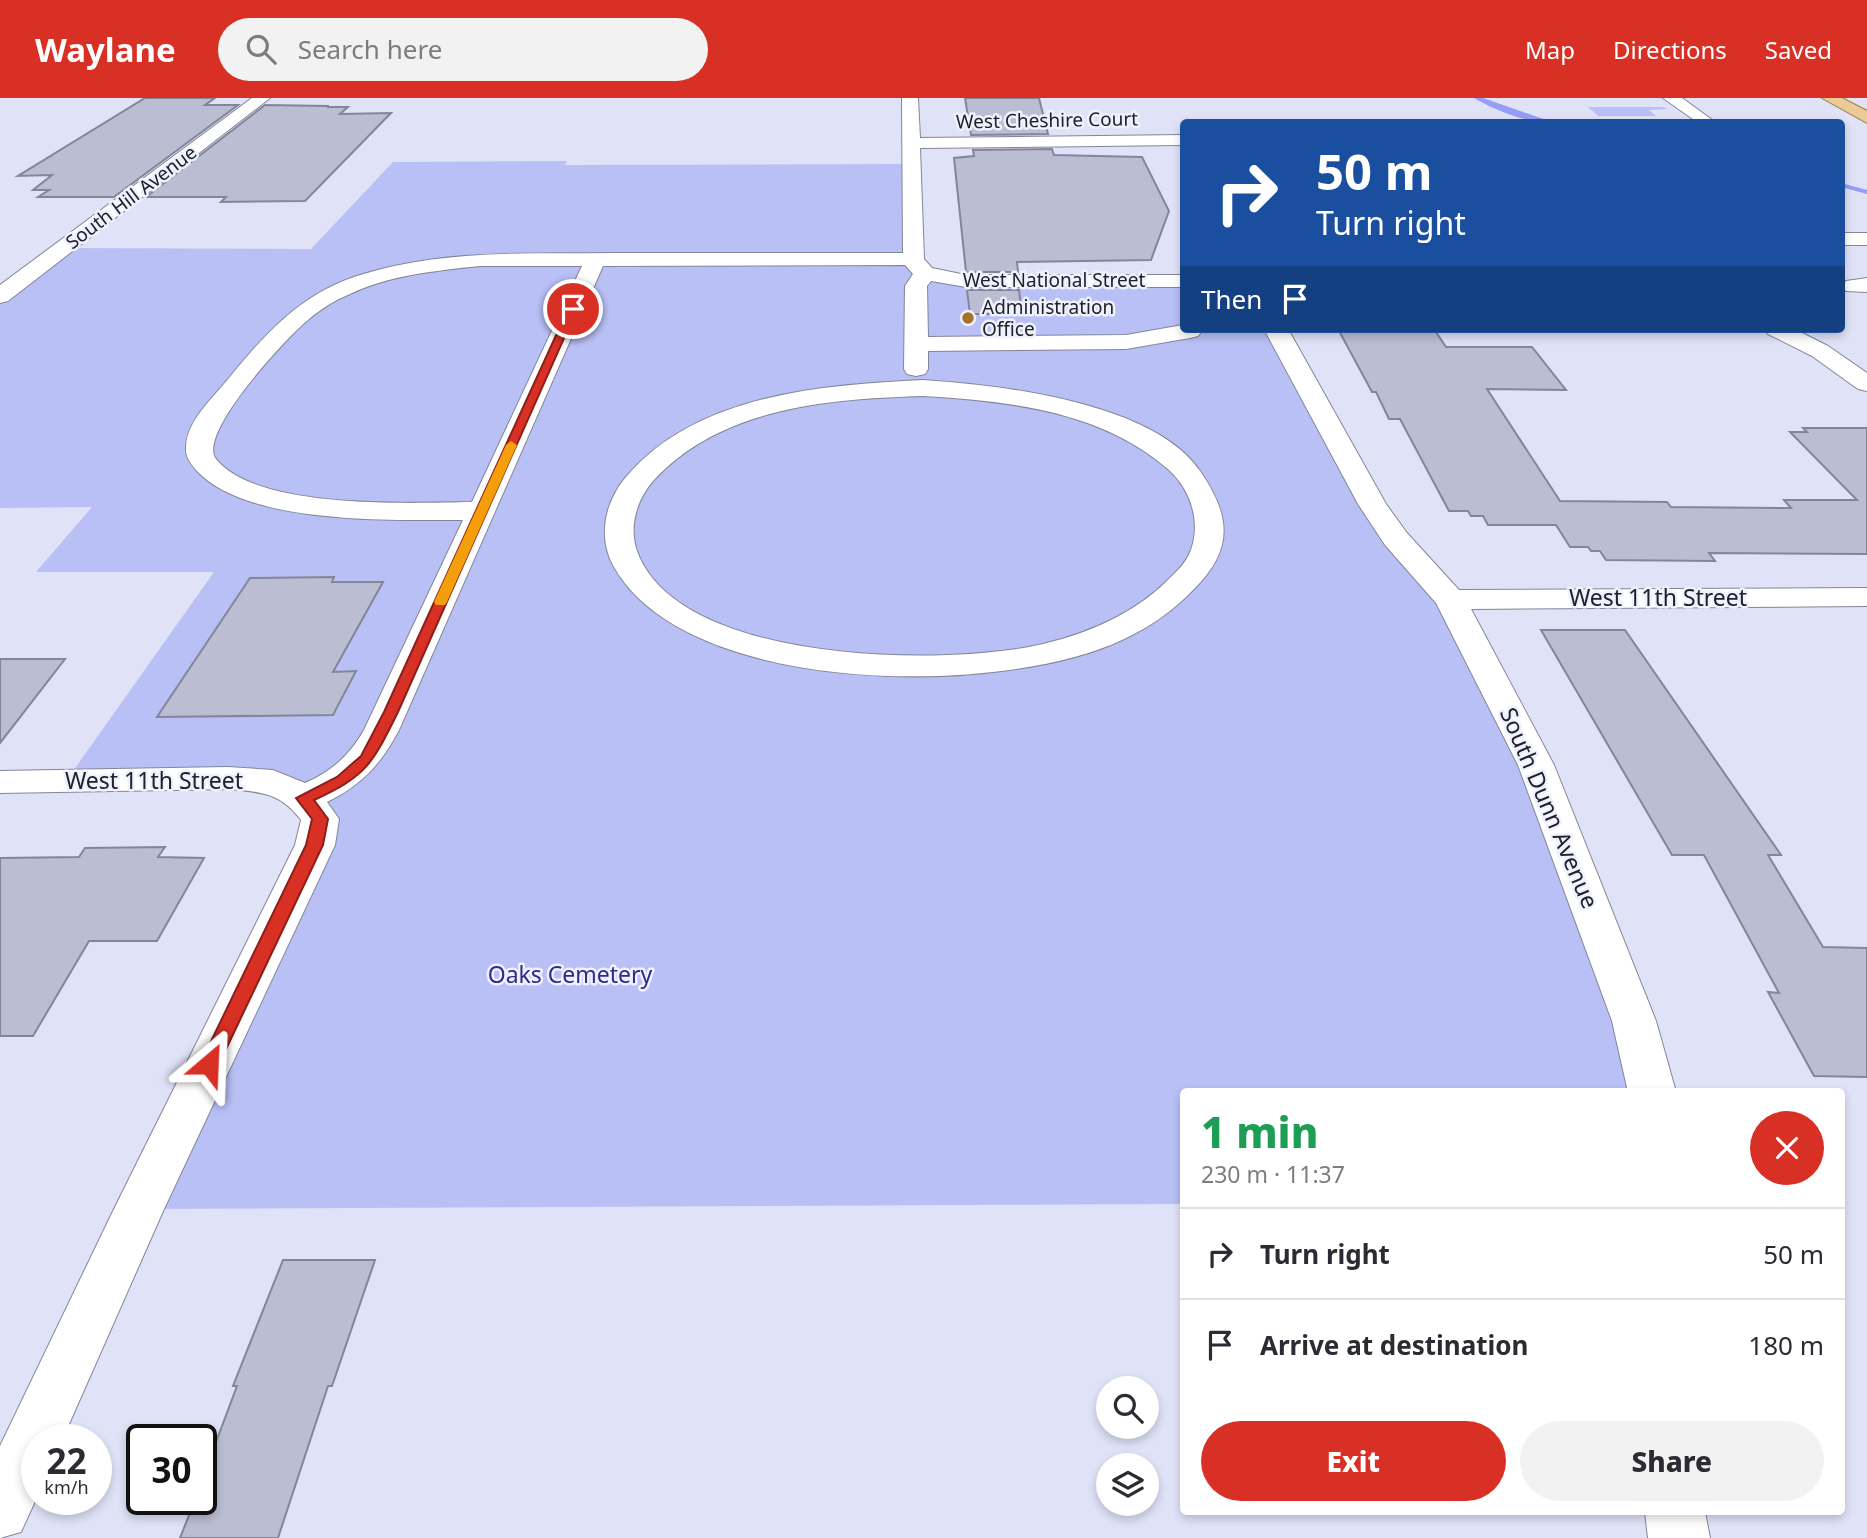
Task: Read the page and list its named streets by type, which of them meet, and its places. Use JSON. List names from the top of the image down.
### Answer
{
  "streets": {
    "street": [
      "West Cheshire Court",
      "South Hill Avenue",
      "West National Street",
      "West 11th Street",
      "South Dunn Avenue"
    ]
  },
  "crossings": [
    ["West 11th Street", "South Dunn Avenue"]
  ],
  "parks": ["Oaks Cemetery"],
  "places": ["Administration Office"],
  "page": {
    "header": "Waylane",
    "search": "Search here",
    "nav": ["Map", "Directions", "Saved"],
    "turn": ["50 m", "Turn right"],
    "then": "Then",
    "heading": ["1 min", "230 m · 11:37"],
    "list": [
      {
        "name": "Turn right",
        "value": "50 m"
      },
      {
        "name": "Arrive at destination",
        "value": "180 m"
      }
    ],
    "buttons": ["Exit", "Share"],
    "speed": "22 km/h",
    "limit": "30"
  }
}
